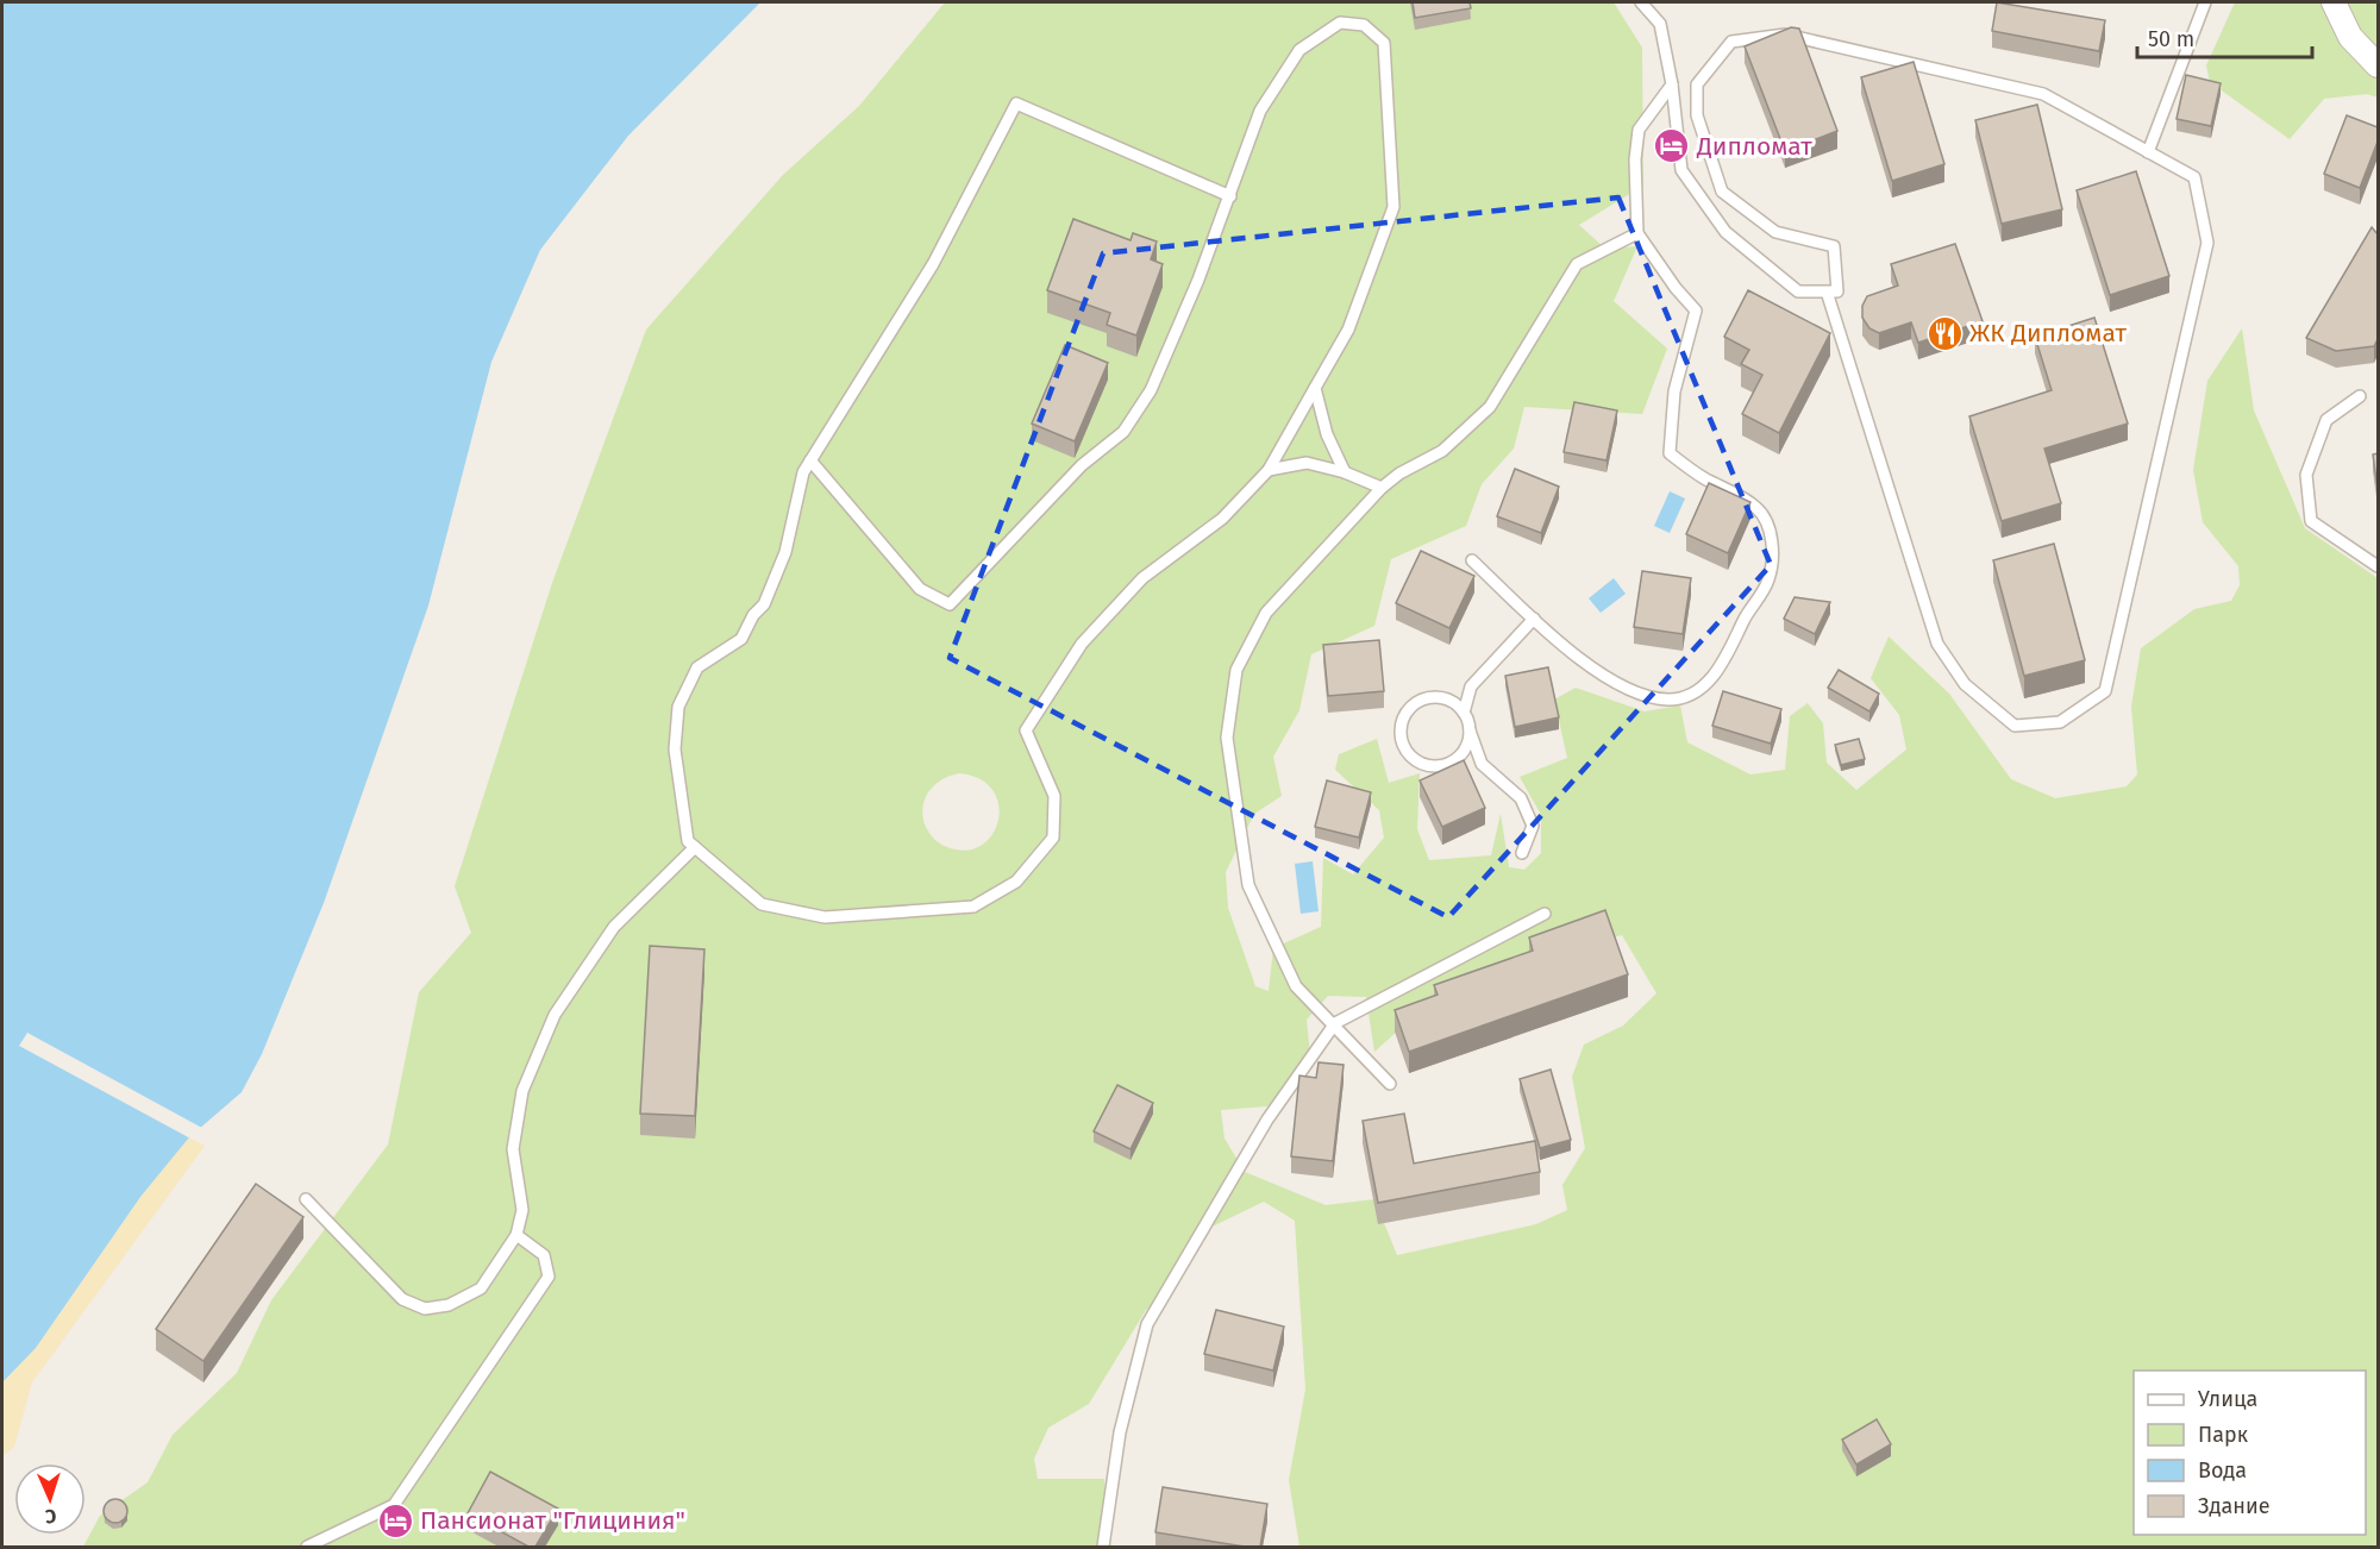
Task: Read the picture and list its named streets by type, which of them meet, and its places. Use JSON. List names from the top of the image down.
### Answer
{
  "places": {
    "hotel": ["Дипломат", "Пансионат \"Глициния\""],
    "restaurant": ["ЖК Дипломат"]
  },
  "legend": [
    "Улица",
    "Парк",
    "Вода",
    "Здание"
  ],
  "scale_bar": "50 m",
  "north": "bottom"
}
